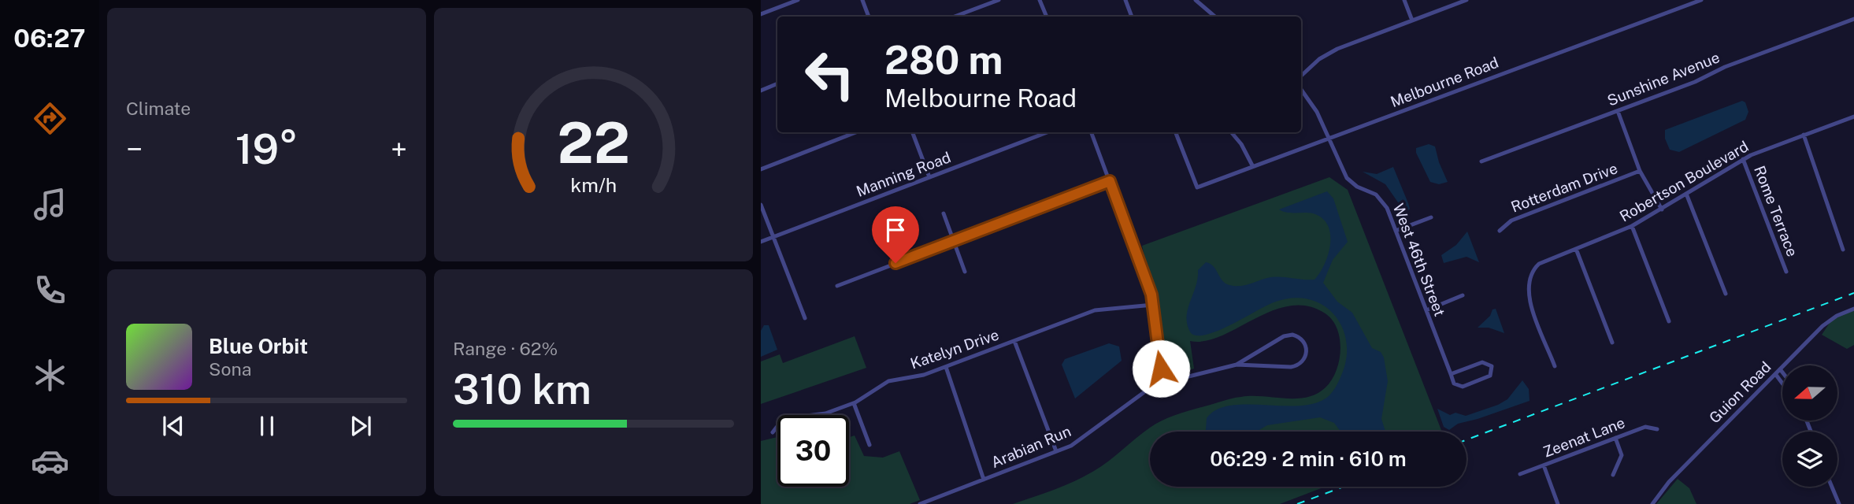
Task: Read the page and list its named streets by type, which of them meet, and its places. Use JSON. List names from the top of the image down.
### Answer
{
  "streets": {
    "street": [
      "Sunshine Avenue",
      "Melbourne Road",
      "Manning Road",
      "Robertson Boulevard",
      "Rotterdam Drive",
      "Rome Terrace",
      "West 46th Street",
      "Katelyn Drive",
      "Guion Road",
      "Zeenat Lane",
      "Arabian Run"
    ]
  },
  "crossings": [
    ["Melbourne Road", "West 46th Street"],
    ["Robertson Boulevard", "Rome Terrace"]
  ],
  "north": "left",
  "page": {
    "tabs": "06:27",
    "tile": [
      "Climate",
      ["Range · 62%", "310 km"]
    ],
    "turn": ["280 m", "Melbourne Road"],
    "heat": ["−", "19°", "+"],
    "song": ["Blue Orbit", "Sona"],
    "limit": "30",
    "trip": "06:29 · 2 min · 610 m",
    "gauge": ["22", "km/h"]
  }
}
